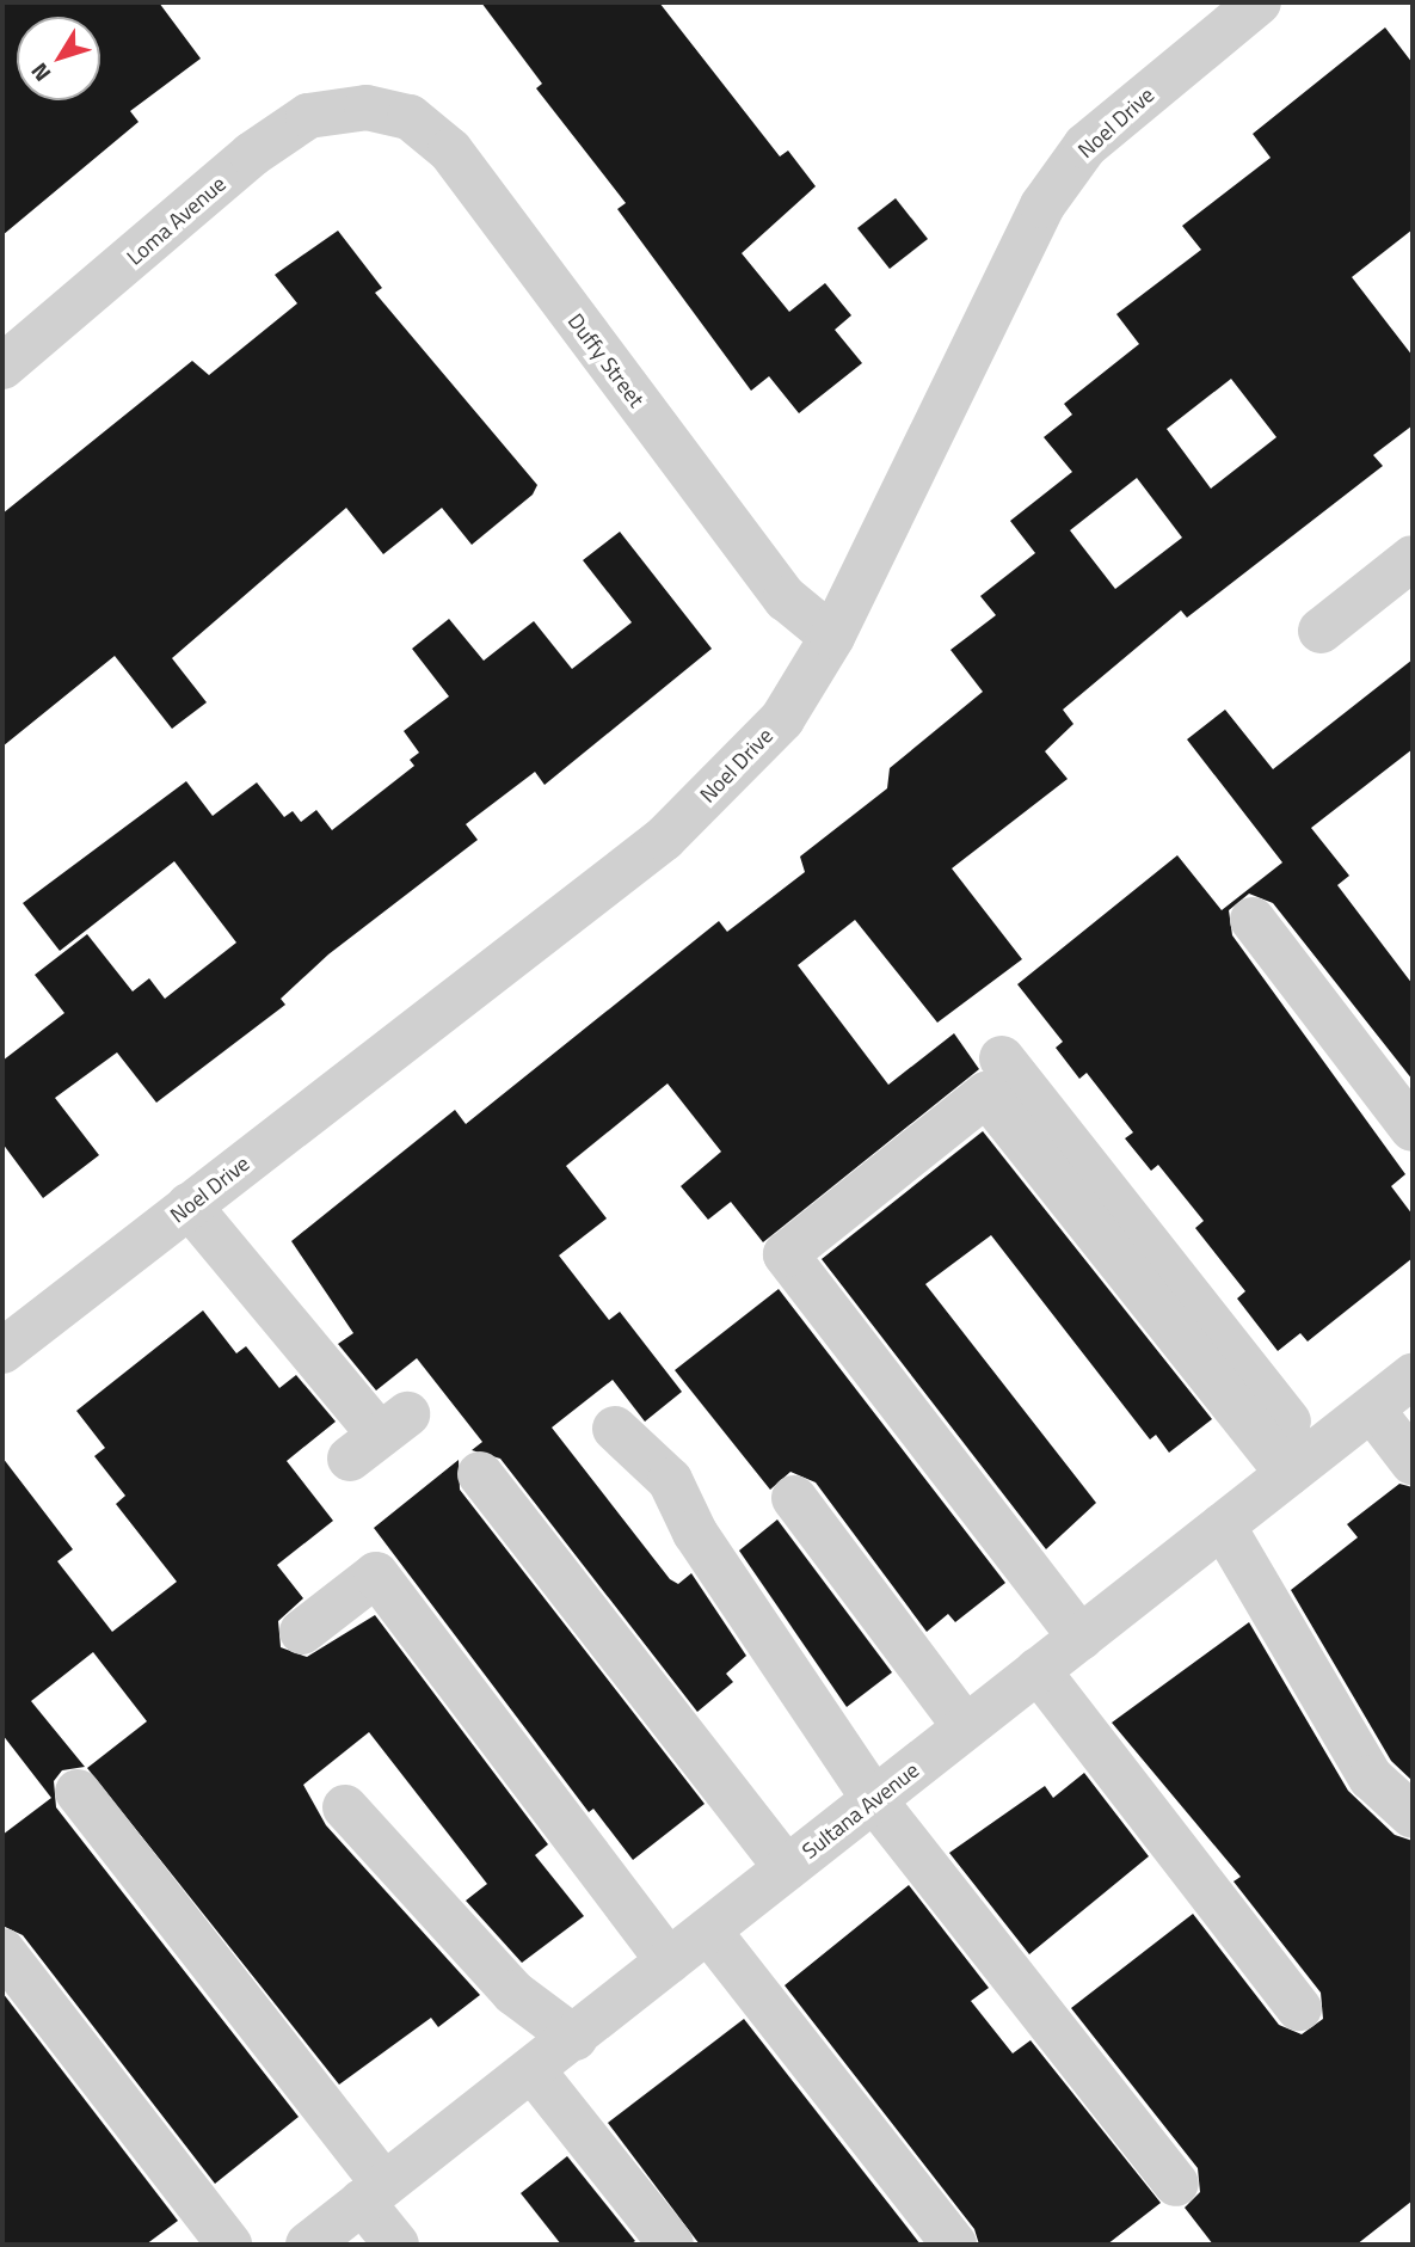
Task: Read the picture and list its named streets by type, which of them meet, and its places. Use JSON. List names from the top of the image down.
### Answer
{
  "streets": {
    "street": [
      "Noel Drive",
      "Loma Avenue",
      "Duffy Street",
      "Sultana Avenue"
    ]
  },
  "crossings": [
    ["Noel Drive", "Duffy Street"],
    ["Loma Avenue", "Duffy Street"]
  ],
  "north": "bottom left"
}
